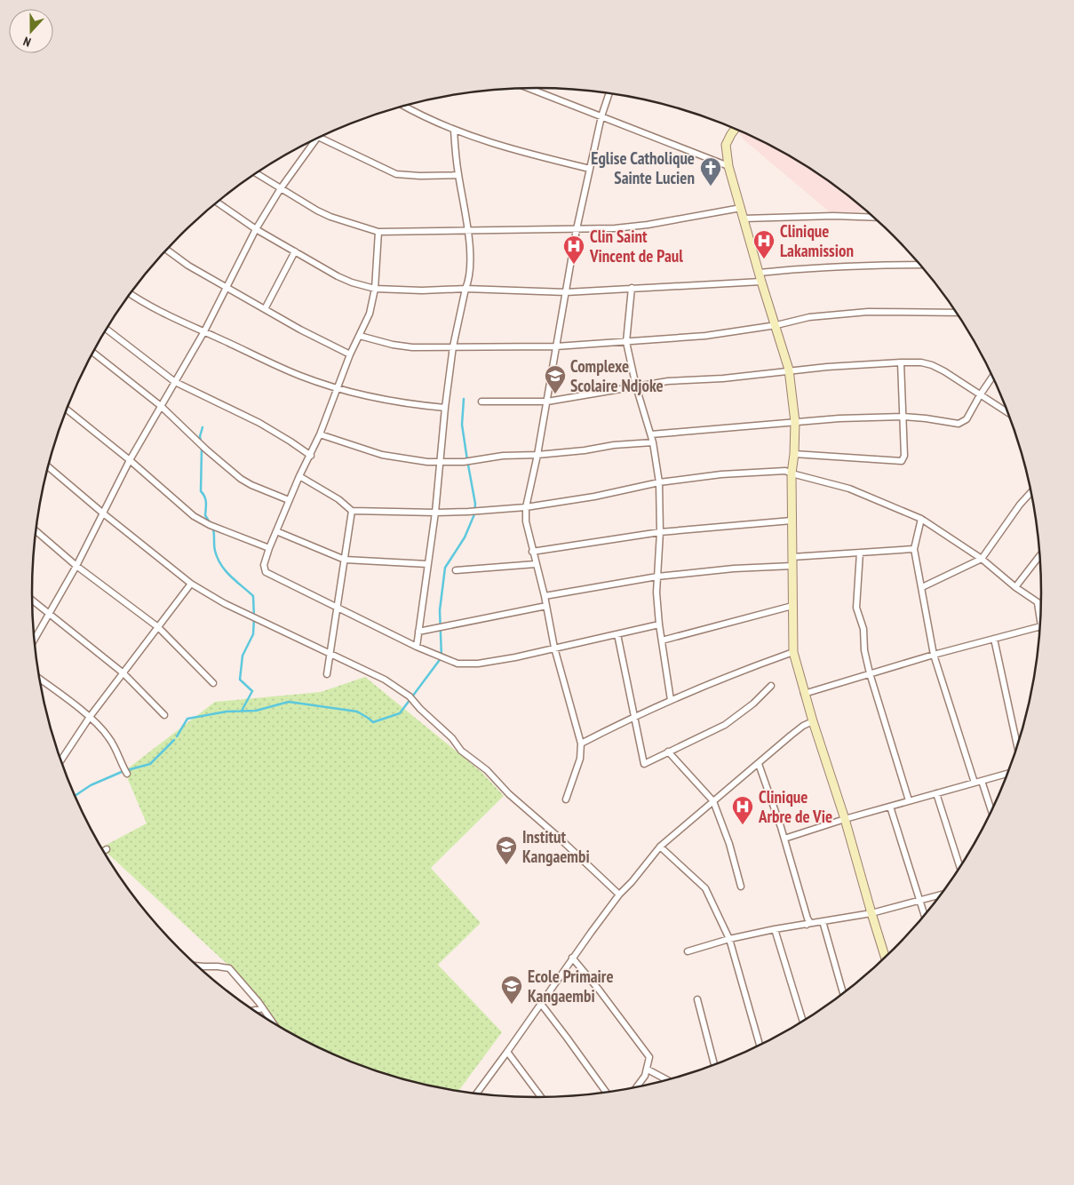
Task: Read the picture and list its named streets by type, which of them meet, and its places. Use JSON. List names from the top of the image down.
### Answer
{
  "places": {
    "church": ["Eglise Catholique Sainte Lucien"],
    "hospital": ["Clinique Lakamission", "Clin Saint Vincent de Paul", "Clinique Arbre de Vie"],
    "school or university": ["Complexe Scolaire Ndjoke", "Institut Kangaembi", "Ecole Primaire Kangaembi"]
  },
  "north": "bottom"
}
